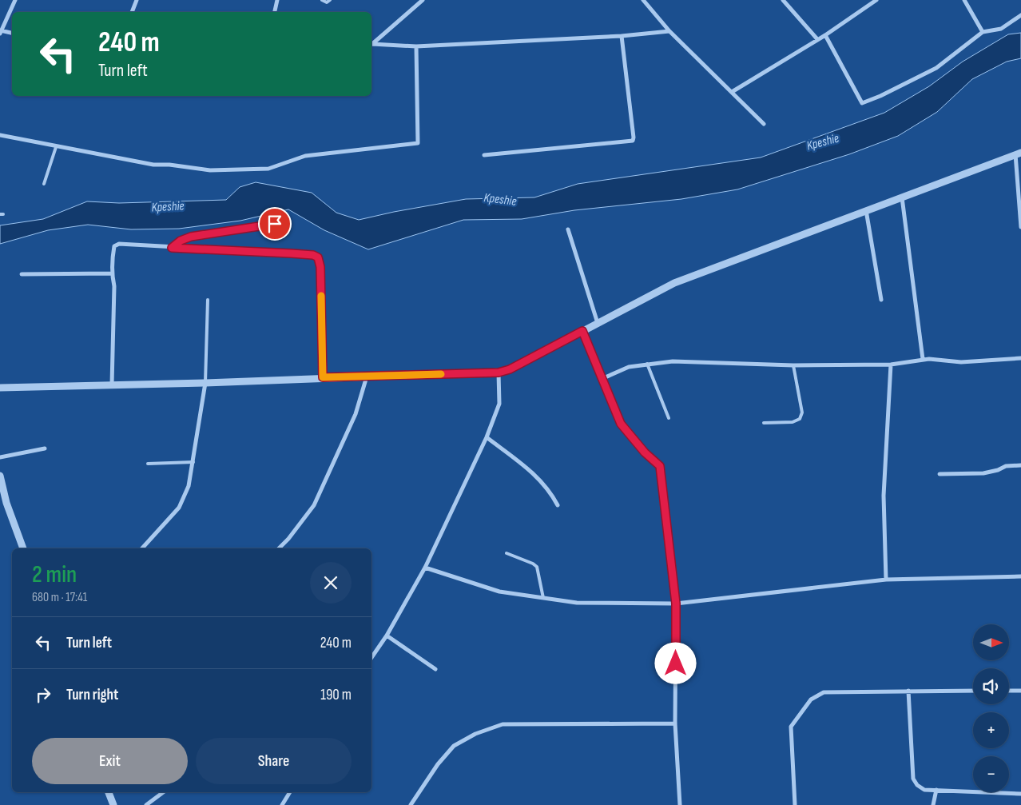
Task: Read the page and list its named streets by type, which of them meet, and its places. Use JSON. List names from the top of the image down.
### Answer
{
  "water": ["Kpeshie"],
  "north": "right",
  "page": {
    "turn": ["240 m", "Turn left"],
    "heading": ["2 min", "680 m · 17:41"],
    "list": [
      {
        "name": "Turn left",
        "value": "240 m"
      },
      {
        "name": "Turn right",
        "value": "190 m"
      }
    ],
    "map_buttons": ["+", "−"],
    "buttons": ["Exit", "Share"]
  }
}
